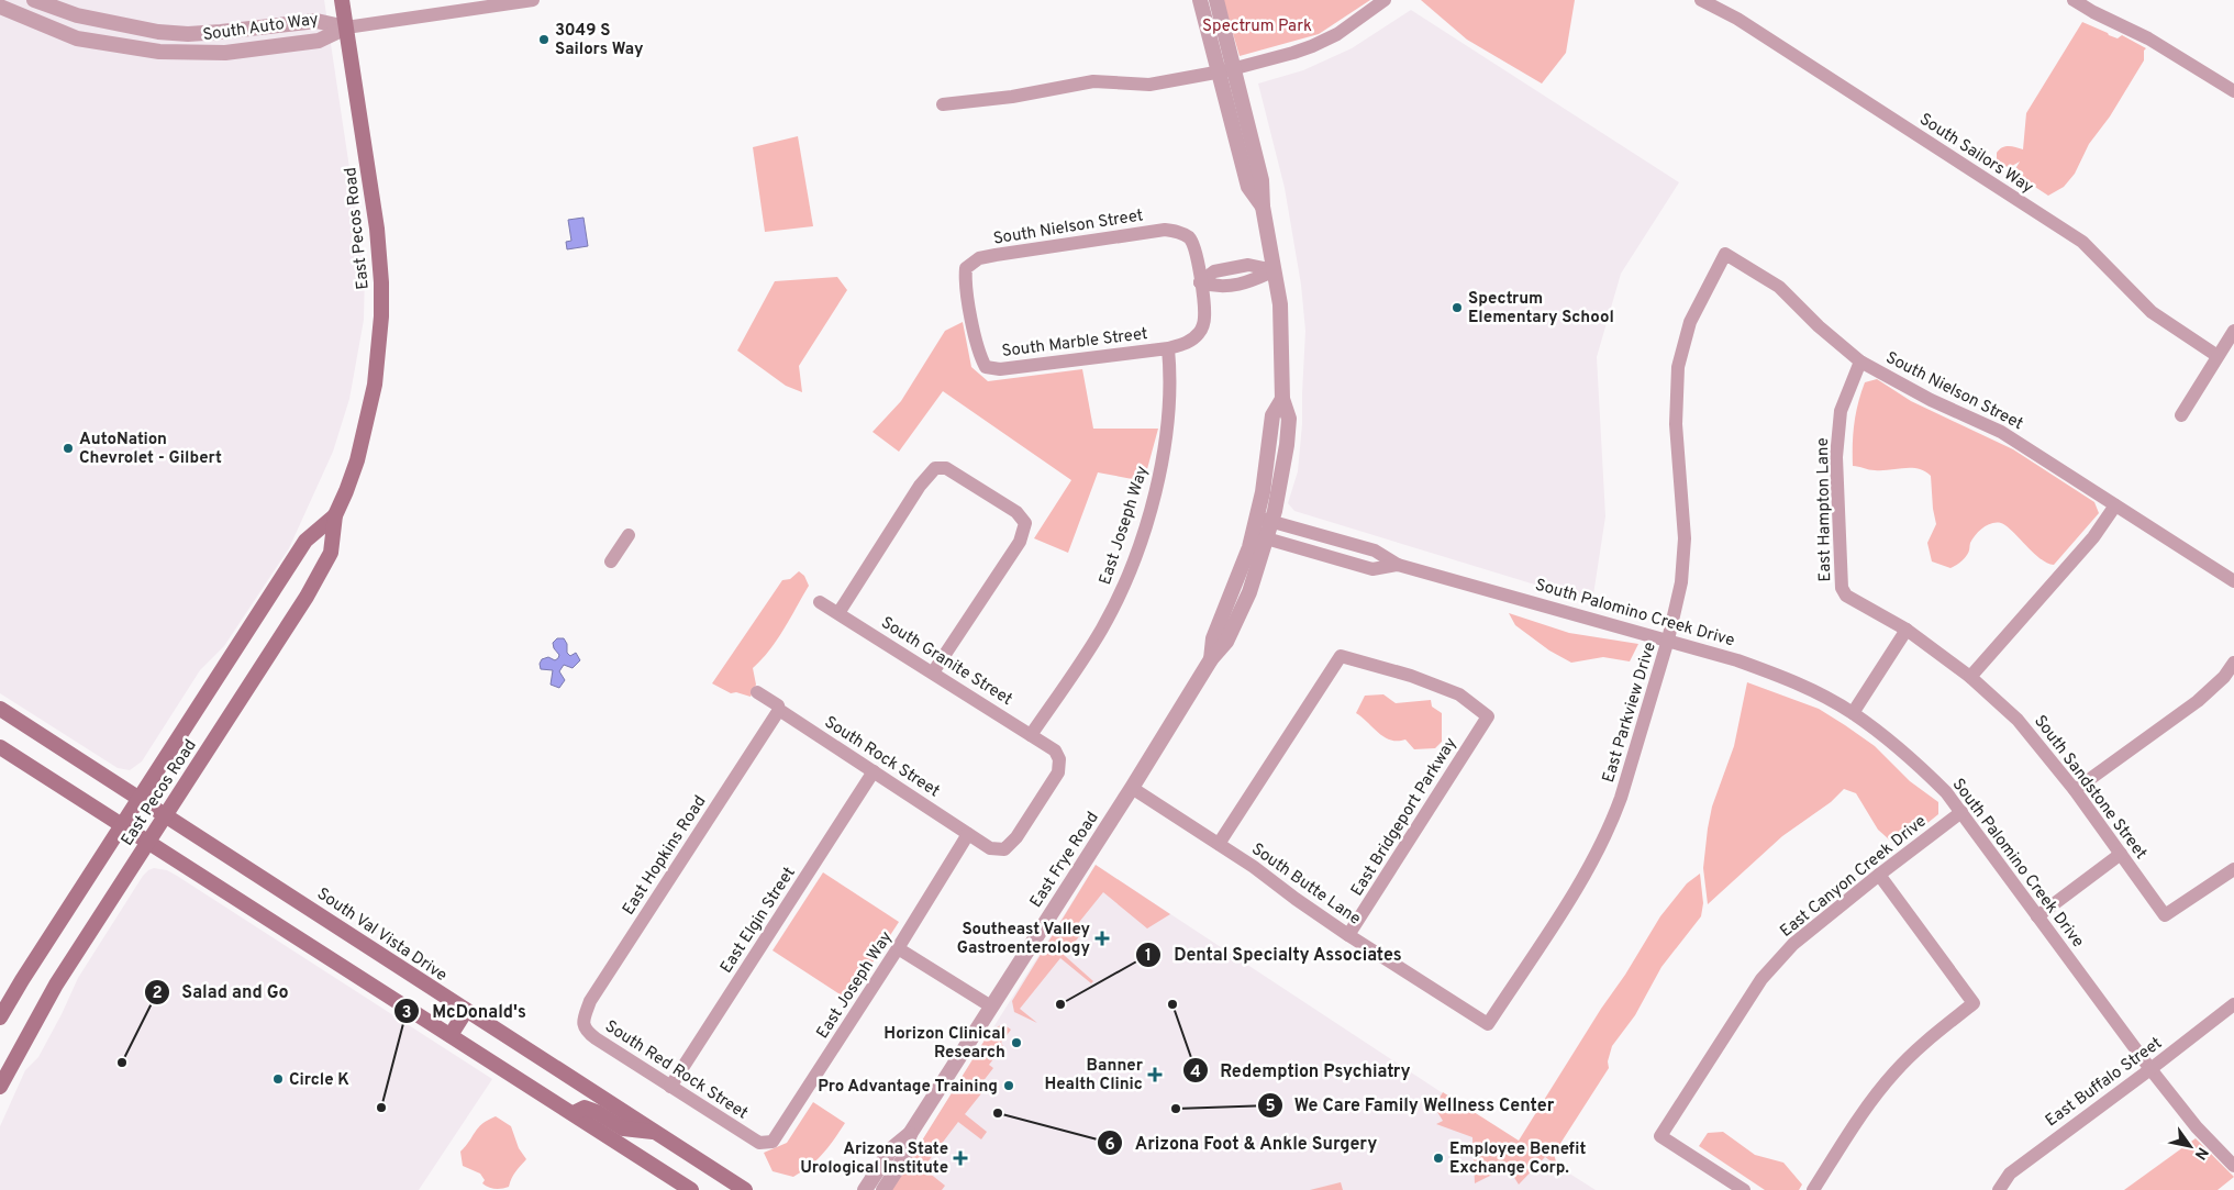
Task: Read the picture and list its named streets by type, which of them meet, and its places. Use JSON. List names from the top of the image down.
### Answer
{
  "streets": {
    "main road": ["East Pecos Road", "South Val Vista Drive"],
    "street": [
      "South Auto Way",
      "South Sailors Way",
      "South Nielson Street",
      "South Marble Street",
      "East Hampton Lane",
      "East Joseph Way",
      "South Palomino Creek Drive",
      "South Granite Street",
      "East Parkview Drive",
      "South Rock Street",
      "South Sandstone Street",
      "East Bridgeport Parkway",
      "East Hopkins Road",
      "East Frye Road",
      "East Canyon Creek Drive",
      "South Butte Lane",
      "East Elgin Street",
      "South Red Rock Street",
      "East Buffalo Street"
    ]
  },
  "crossings": [
    ["South Auto Way", "East Pecos Road"],
    ["South Nielson Street", "South Marble Street"],
    ["South Nielson Street", "East Hampton Lane"],
    ["South Nielson Street", "East Parkview Drive"],
    ["East Pecos Road", "South Val Vista Drive"],
    ["South Marble Street", "East Joseph Way"],
    ["East Hampton Lane", "South Sandstone Street"],
    ["East Joseph Way", "South Granite Street"],
    ["East Joseph Way", "South Rock Street"],
    ["East Joseph Way", "South Red Rock Street"],
    ["South Palomino Creek Drive", "East Parkview Drive"],
    ["South Palomino Creek Drive", "East Frye Road"],
    ["South Palomino Creek Drive", "East Canyon Creek Drive"],
    ["South Palomino Creek Drive", "East Buffalo Street"],
    ["South Granite Street", "South Rock Street"],
    ["East Parkview Drive", "South Butte Lane"],
    ["South Rock Street", "East Hopkins Road"],
    ["South Rock Street", "East Elgin Street"],
    ["East Bridgeport Parkway", "South Butte Lane"],
    ["East Hopkins Road", "South Red Rock Street"],
    ["East Frye Road", "South Butte Lane"],
    ["East Elgin Street", "South Red Rock Street"]
  ],
  "parks": ["Spectrum Park"],
  "places": {
    "other": [
      "3049 S Sailors Way",
      "Spectrum Elementary School",
      "AutoNation Chevrolet - Gilbert",
      "Dental Specialty Associates",
      "Redemption Psychiatry",
      "Horizon Clinical Research",
      "Salad and Go",
      "Circle K",
      "Pro Advantage Training",
      "McDonald's",
      "We Care Family Wellness Center",
      "Arizona Foot & Ankle Surgery",
      "Employee Benefit Exchange Corp."
    ],
    "health": ["Southeast Valley Gastroenterology", "Banner Health Clinic", "Arizona State Urological Institute"]
  },
  "north": "bottom right"
}
